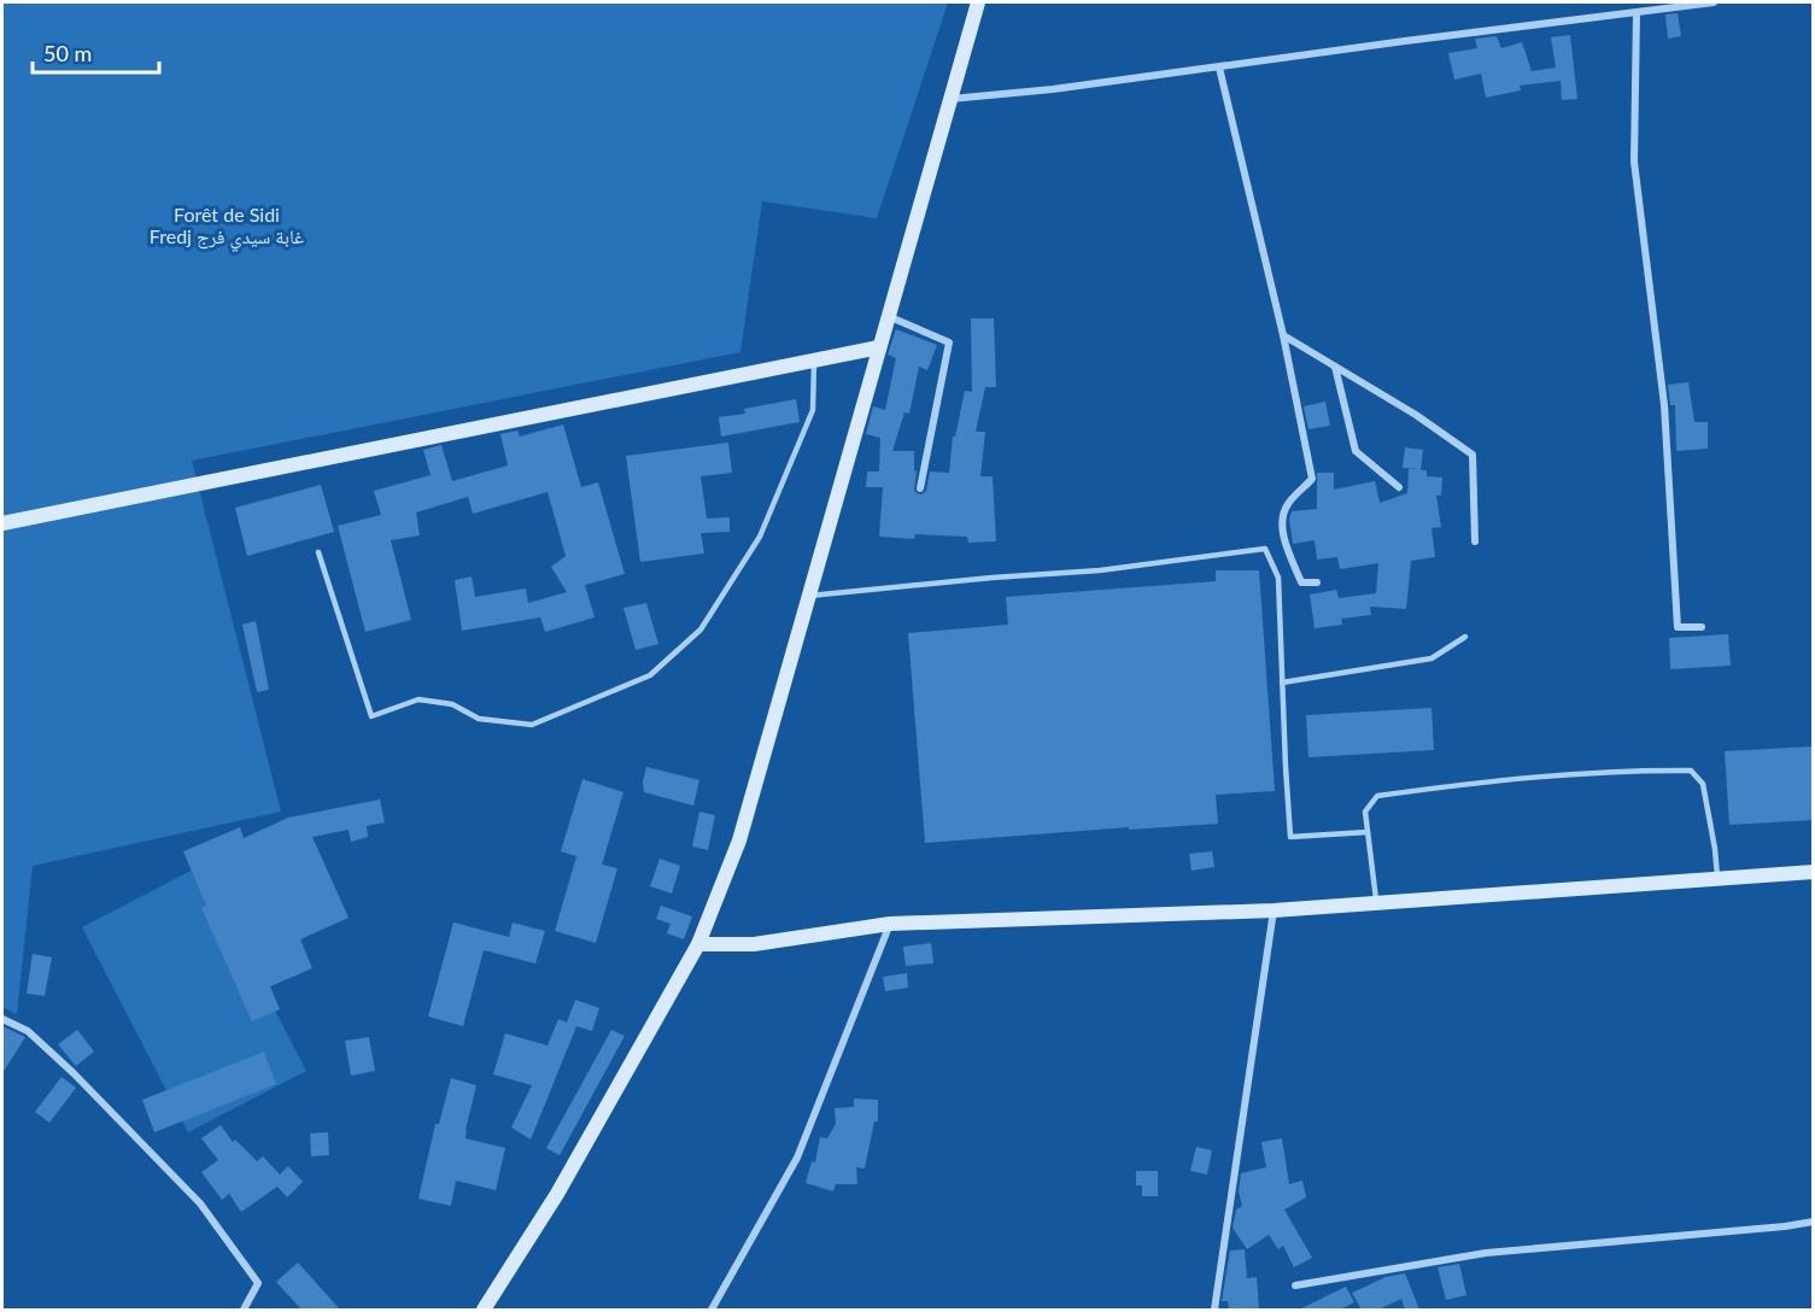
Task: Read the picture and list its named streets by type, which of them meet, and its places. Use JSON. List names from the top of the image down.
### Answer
{
  "parks": ["Forêt de Sidi Fredj غابة سيدي فرج"],
  "scale_bar": "50 m"
}
